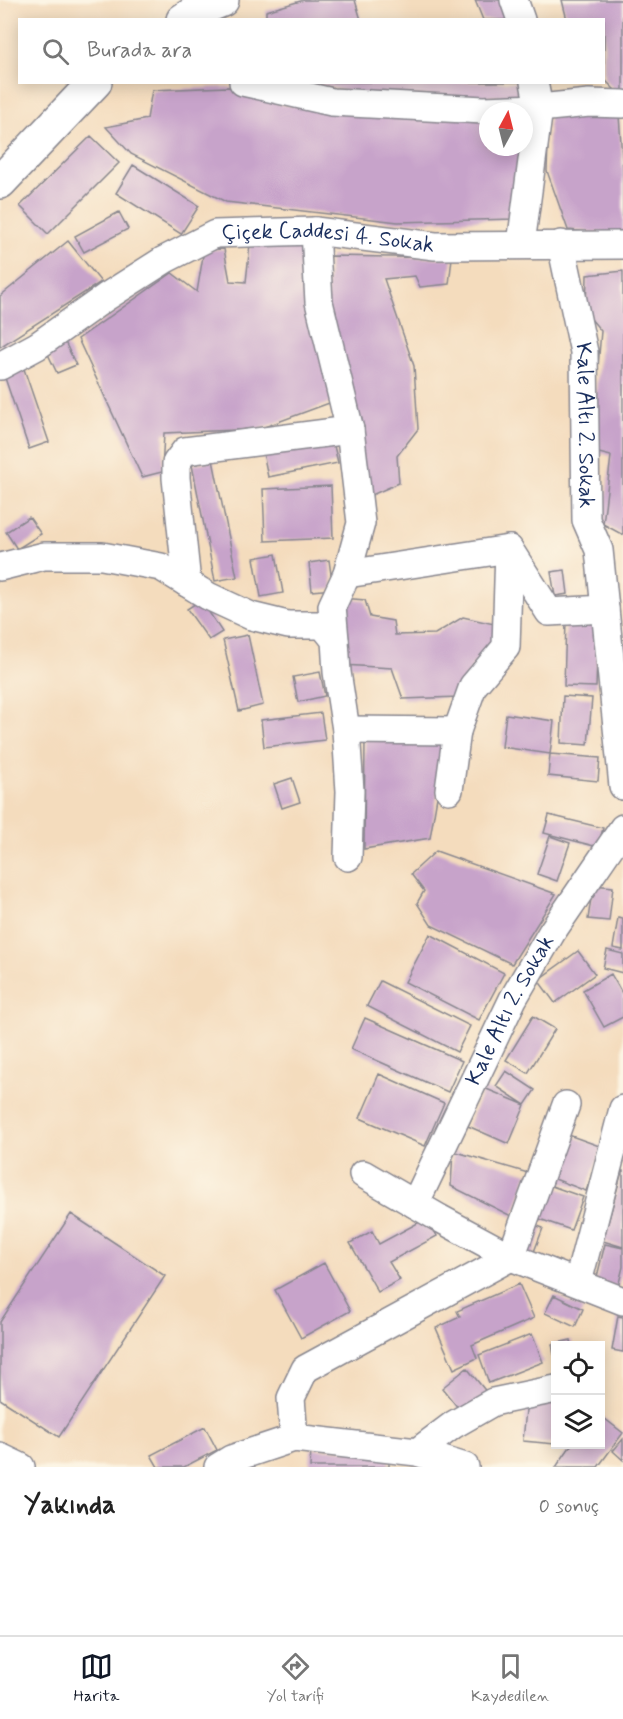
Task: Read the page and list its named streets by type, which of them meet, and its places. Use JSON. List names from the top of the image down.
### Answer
{
  "streets": {
    "street": ["Çiçek Caddesi 4. Sokak", "Kale Altı 2. Sokak"]
  },
  "crossings": [
    ["Çiçek Caddesi 4. Sokak", "Kale Altı 2. Sokak"]
  ],
  "north": "top",
  "page": {
    "search": "Burada ara",
    "heading": ["Yakında", "0 sonuç"],
    "nav": ["Harita", "Yol tarifi", "Kaydedilen"]
  }
}
